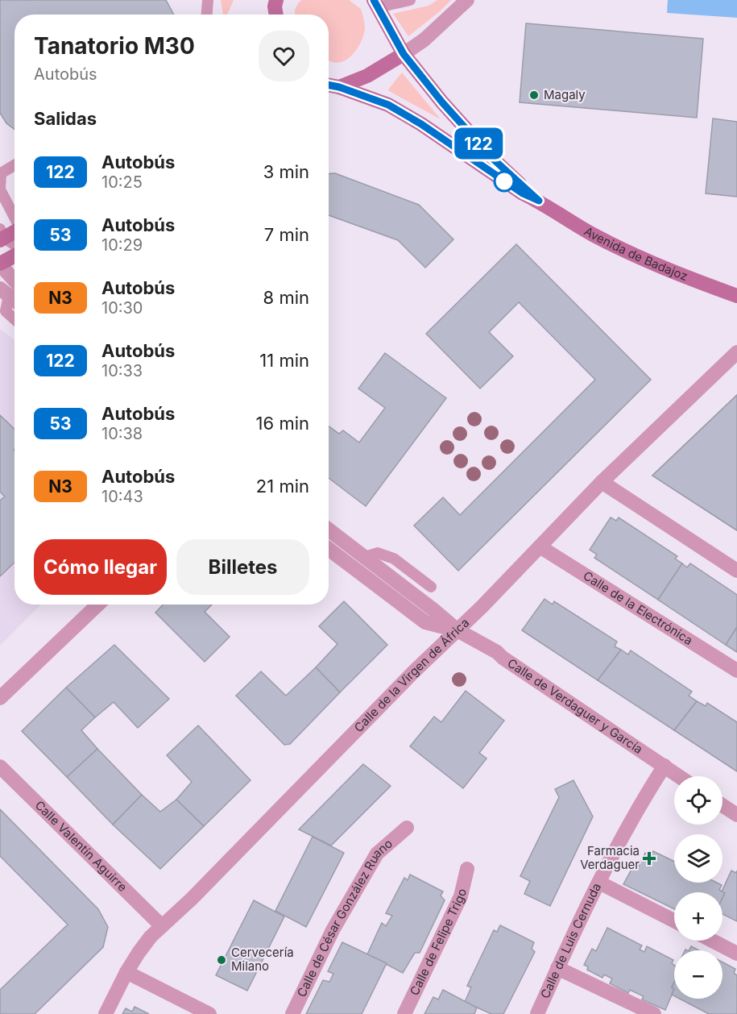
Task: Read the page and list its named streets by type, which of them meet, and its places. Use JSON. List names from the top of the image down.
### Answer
{
  "streets": {
    "street": [
      "Avenida de Badajoz",
      "Calle de la Electrónica",
      "Calle de la Virgen de África",
      "Calle de Verdaguer y García",
      "Calle Valentín Aguirre",
      "Calle de César González Ruano",
      "Calle de Luis Cernuda",
      "Calle de Felipe Trigo"
    ]
  },
  "crossings": [
    ["Calle de la Electrónica", "Calle de la Virgen de África"],
    ["Calle de la Virgen de África", "Calle de Verdaguer y García"],
    ["Calle de la Virgen de África", "Calle Valentín Aguirre"],
    ["Calle de Verdaguer y García", "Calle de Luis Cernuda"]
  ],
  "places": {
    "other": ["Magaly", "Cervecería Milano"],
    "health": ["Farmacia Verdaguer"]
  },
  "lines": ["bus line 122"],
  "page": {
    "on_map": "122",
    "heading": [
      ["Tanatorio M30", "Autobús"],
      "Salidas"
    ],
    "list": [
      {
        "mark": "122",
        "name": "Autobús",
        "note": "10:25",
        "value": "3 min"
      },
      {
        "mark": "53",
        "name": "Autobús",
        "note": "10:29",
        "value": "7 min"
      },
      {
        "mark": "N3",
        "name": "Autobús",
        "note": "10:30",
        "value": "8 min"
      },
      {
        "mark": "122",
        "name": "Autobús",
        "note": "10:33",
        "value": "11 min"
      },
      {
        "mark": "53",
        "name": "Autobús",
        "note": "10:38",
        "value": "16 min"
      },
      {
        "mark": "N3",
        "name": "Autobús",
        "note": "10:43",
        "value": "21 min"
      }
    ],
    "buttons": ["Cómo llegar", "Billetes"],
    "map_buttons": ["+", "−"]
  }
}
